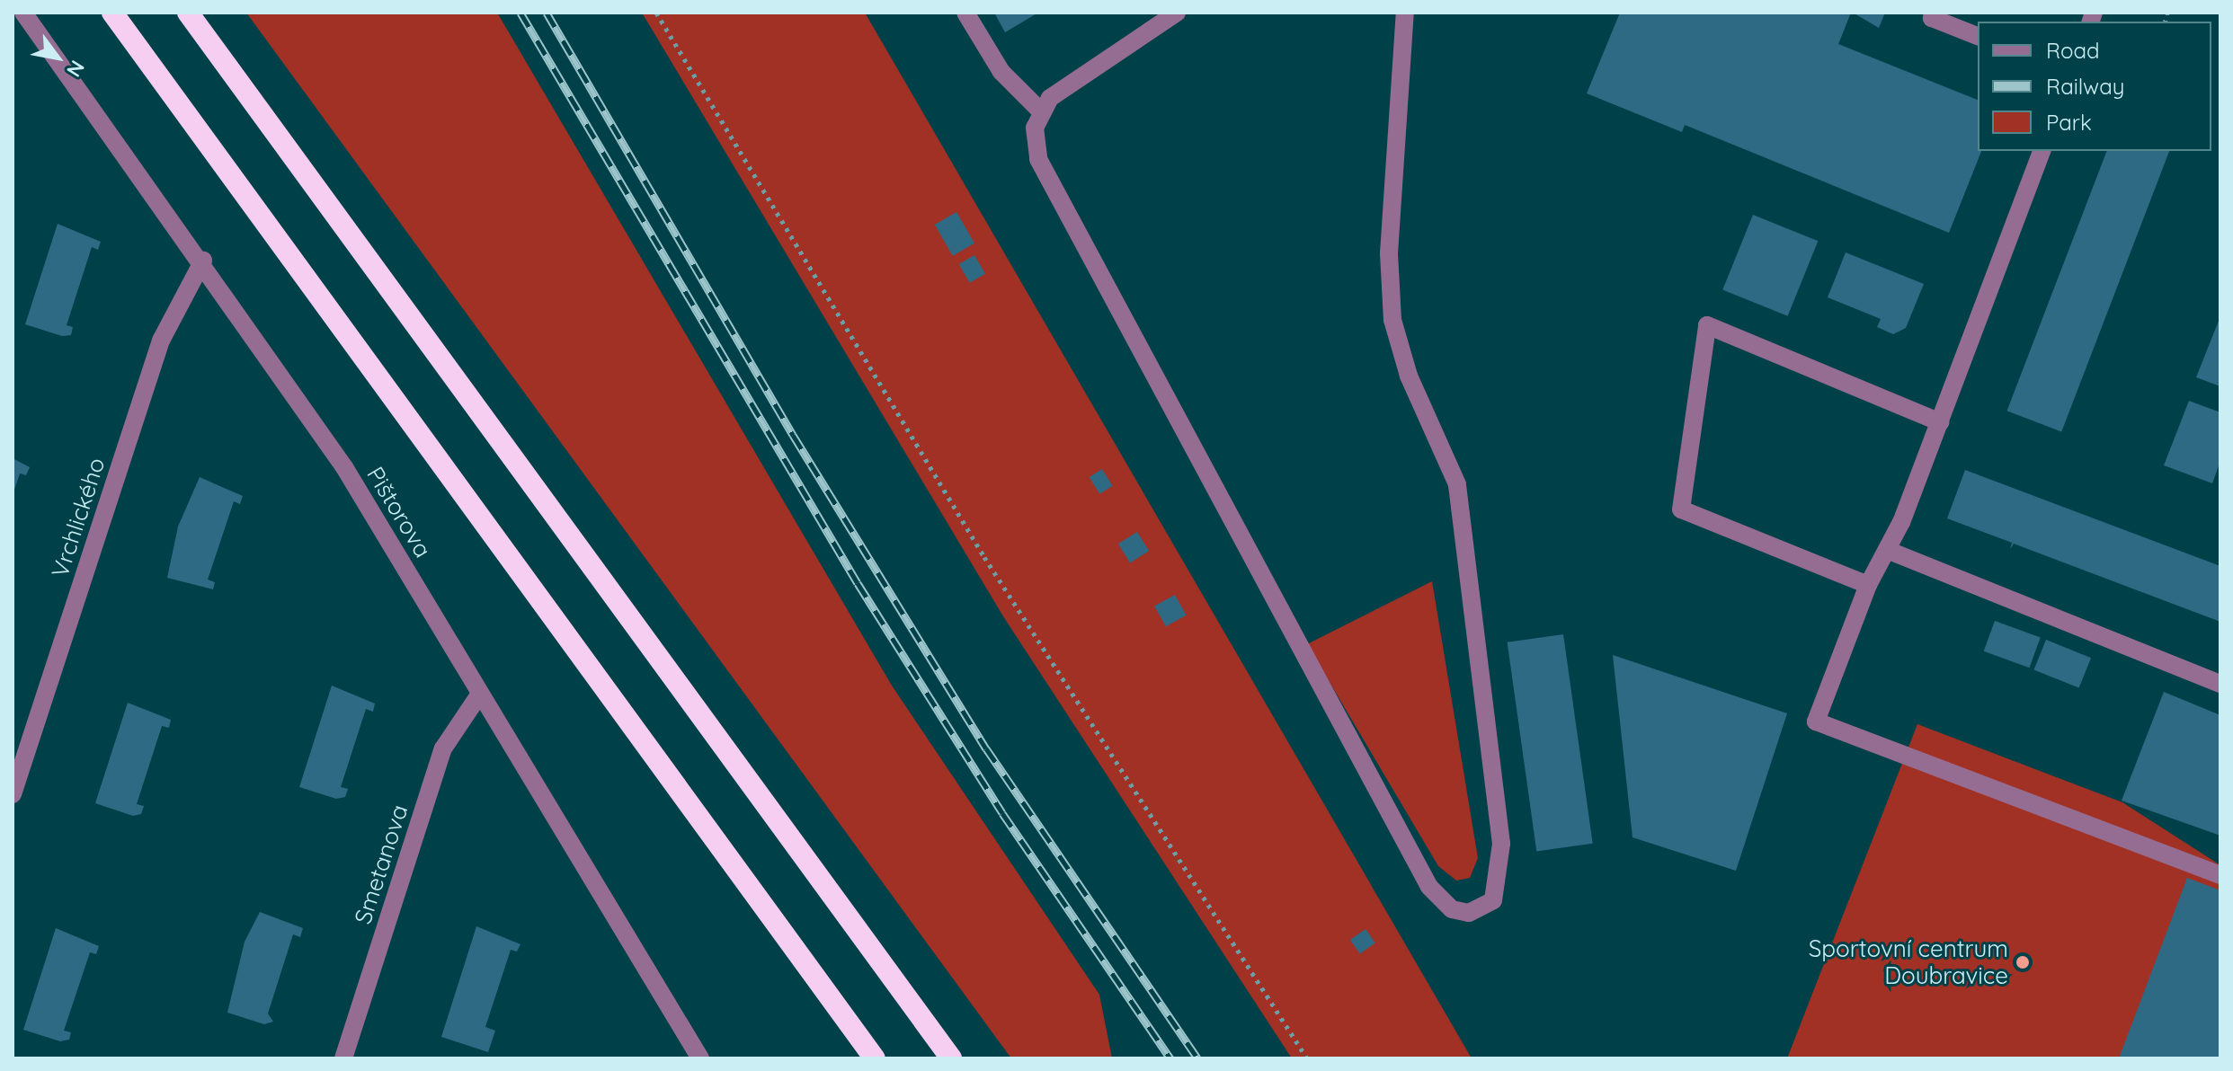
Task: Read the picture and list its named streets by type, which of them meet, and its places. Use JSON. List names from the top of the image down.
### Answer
{
  "streets": {
    "street": ["Pištorova", "Vrchlického", "Smetanova"]
  },
  "crossings": [
    ["Pištorova", "Vrchlického"],
    ["Pištorova", "Smetanova"]
  ],
  "places": ["Sportovní centrum Doubravice"],
  "legend": ["Road", "Railway", "Park"],
  "north": "bottom right"
}
